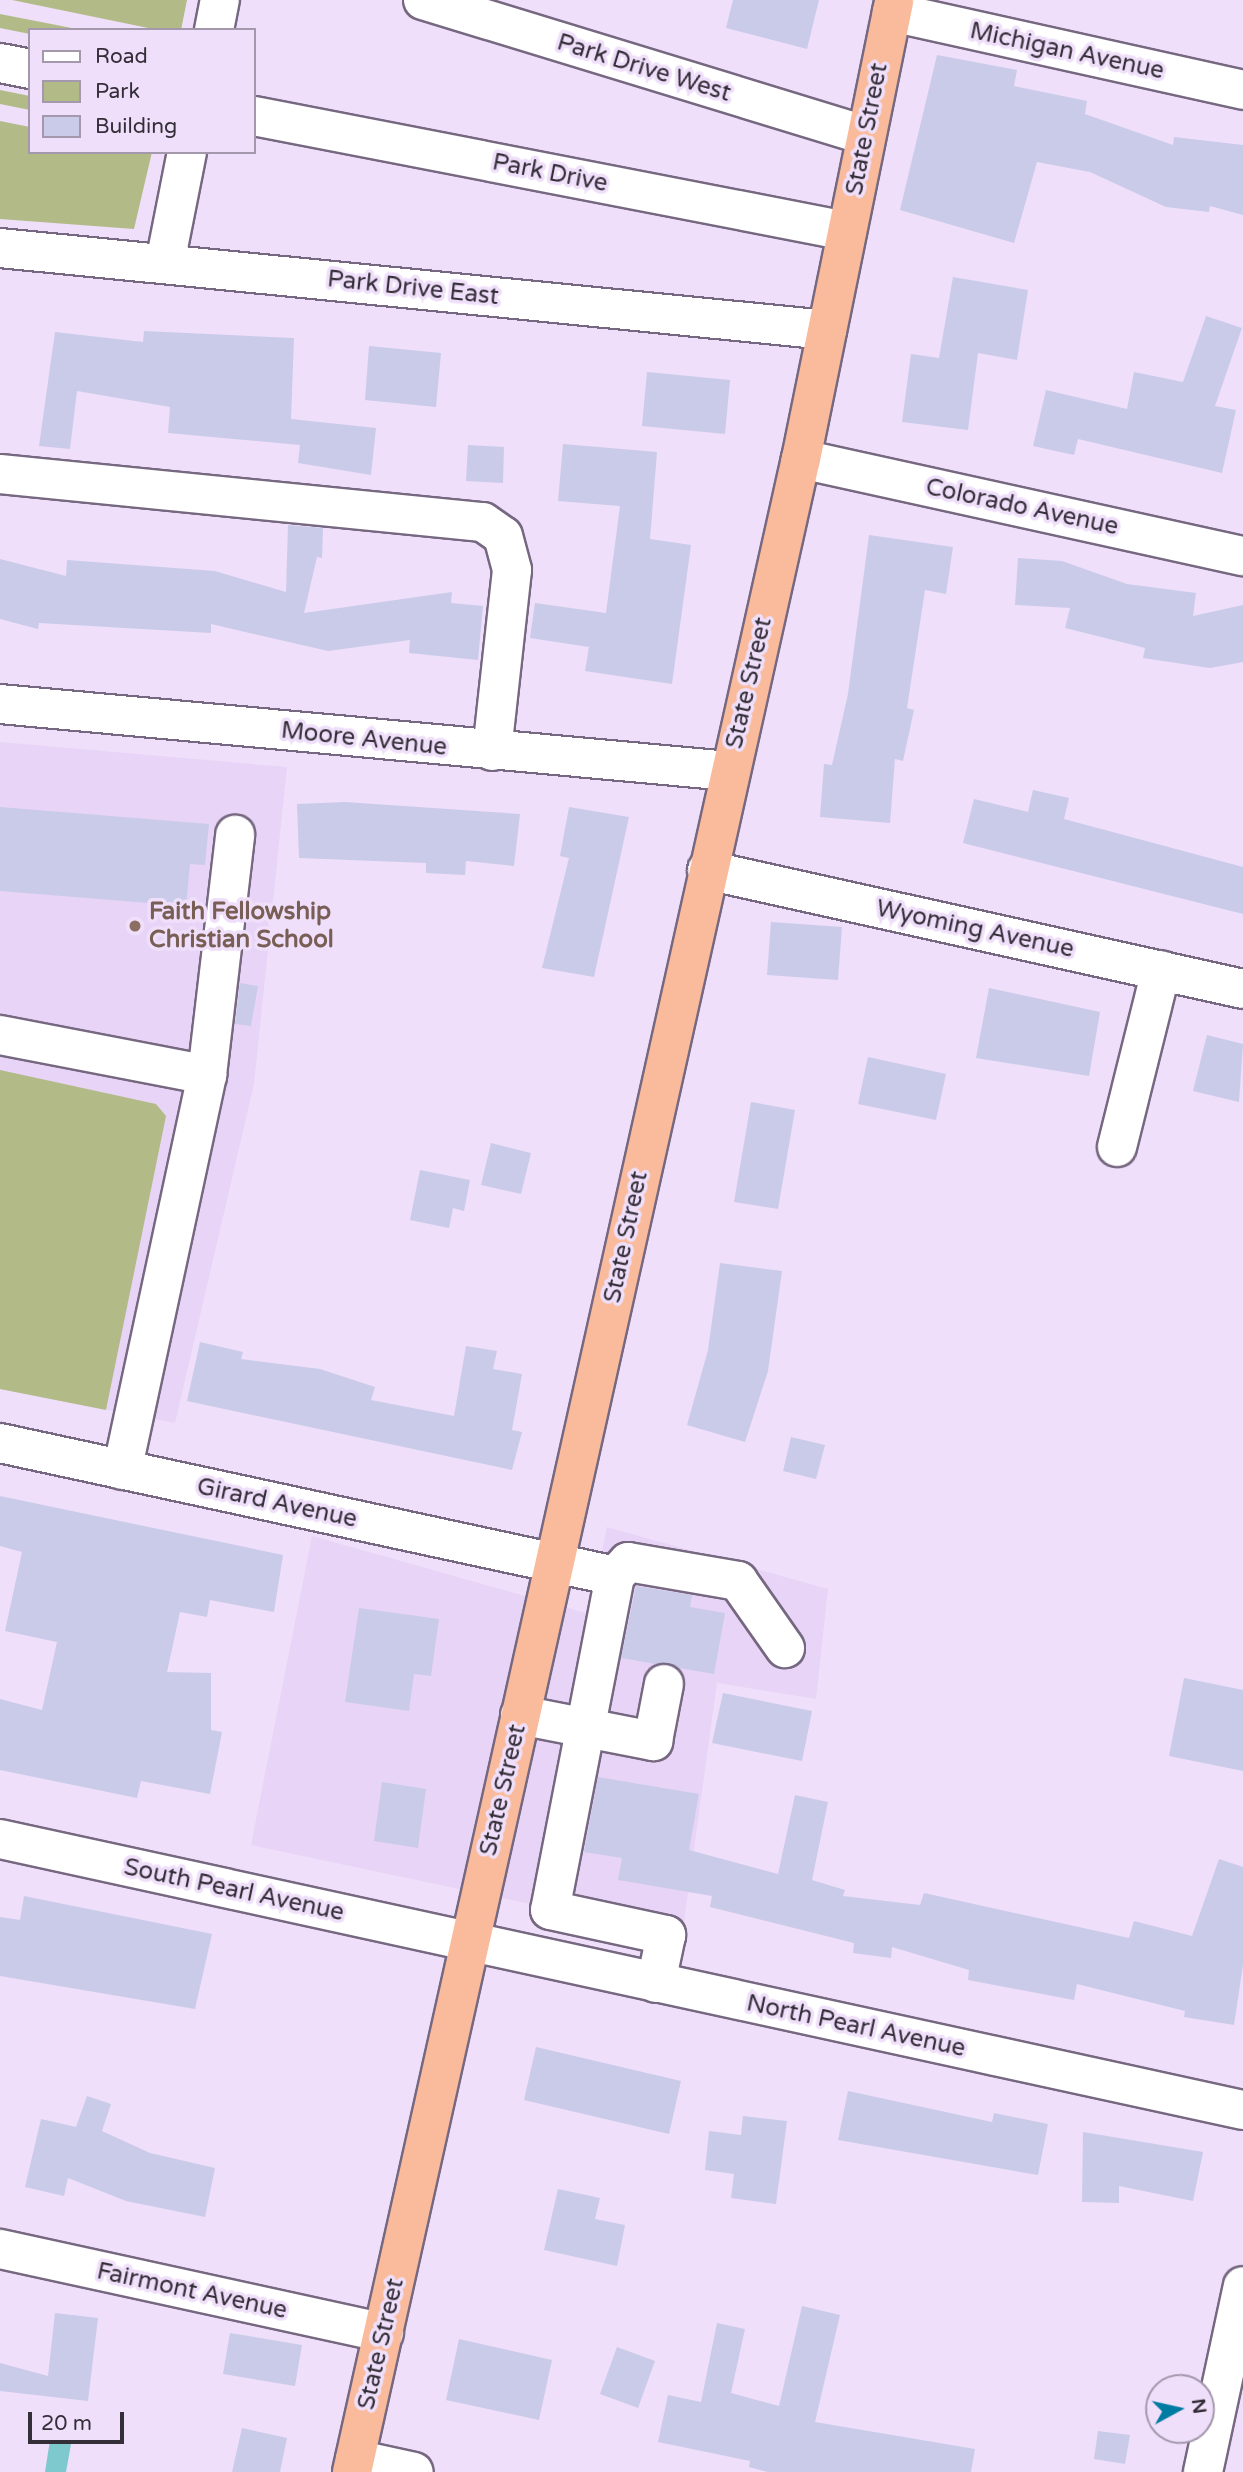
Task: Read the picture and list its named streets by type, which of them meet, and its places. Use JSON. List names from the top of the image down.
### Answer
{
  "streets": {
    "highway": ["State Street"],
    "street": [
      "Michigan Avenue",
      "Park Drive West",
      "Park Drive",
      "Park Drive East",
      "Colorado Avenue",
      "Moore Avenue",
      "Wyoming Avenue",
      "Girard Avenue",
      "South Pearl Avenue",
      "North Pearl Avenue",
      "Fairmont Avenue"
    ]
  },
  "crossings": [
    ["Michigan Avenue", "State Street"],
    ["Park Drive West", "State Street"],
    ["State Street", "Park Drive"],
    ["State Street", "Park Drive East"],
    ["State Street", "Colorado Avenue"],
    ["State Street", "Moore Avenue"],
    ["State Street", "Wyoming Avenue"],
    ["State Street", "Girard Avenue"],
    ["State Street", "South Pearl Avenue"],
    ["State Street", "North Pearl Avenue"],
    ["State Street", "Fairmont Avenue"],
    ["South Pearl Avenue", "North Pearl Avenue"]
  ],
  "places": ["Faith Fellowship Christian School"],
  "legend": ["Road", "Park", "Building"],
  "scale_bar": "20 m",
  "north": "right"
}
